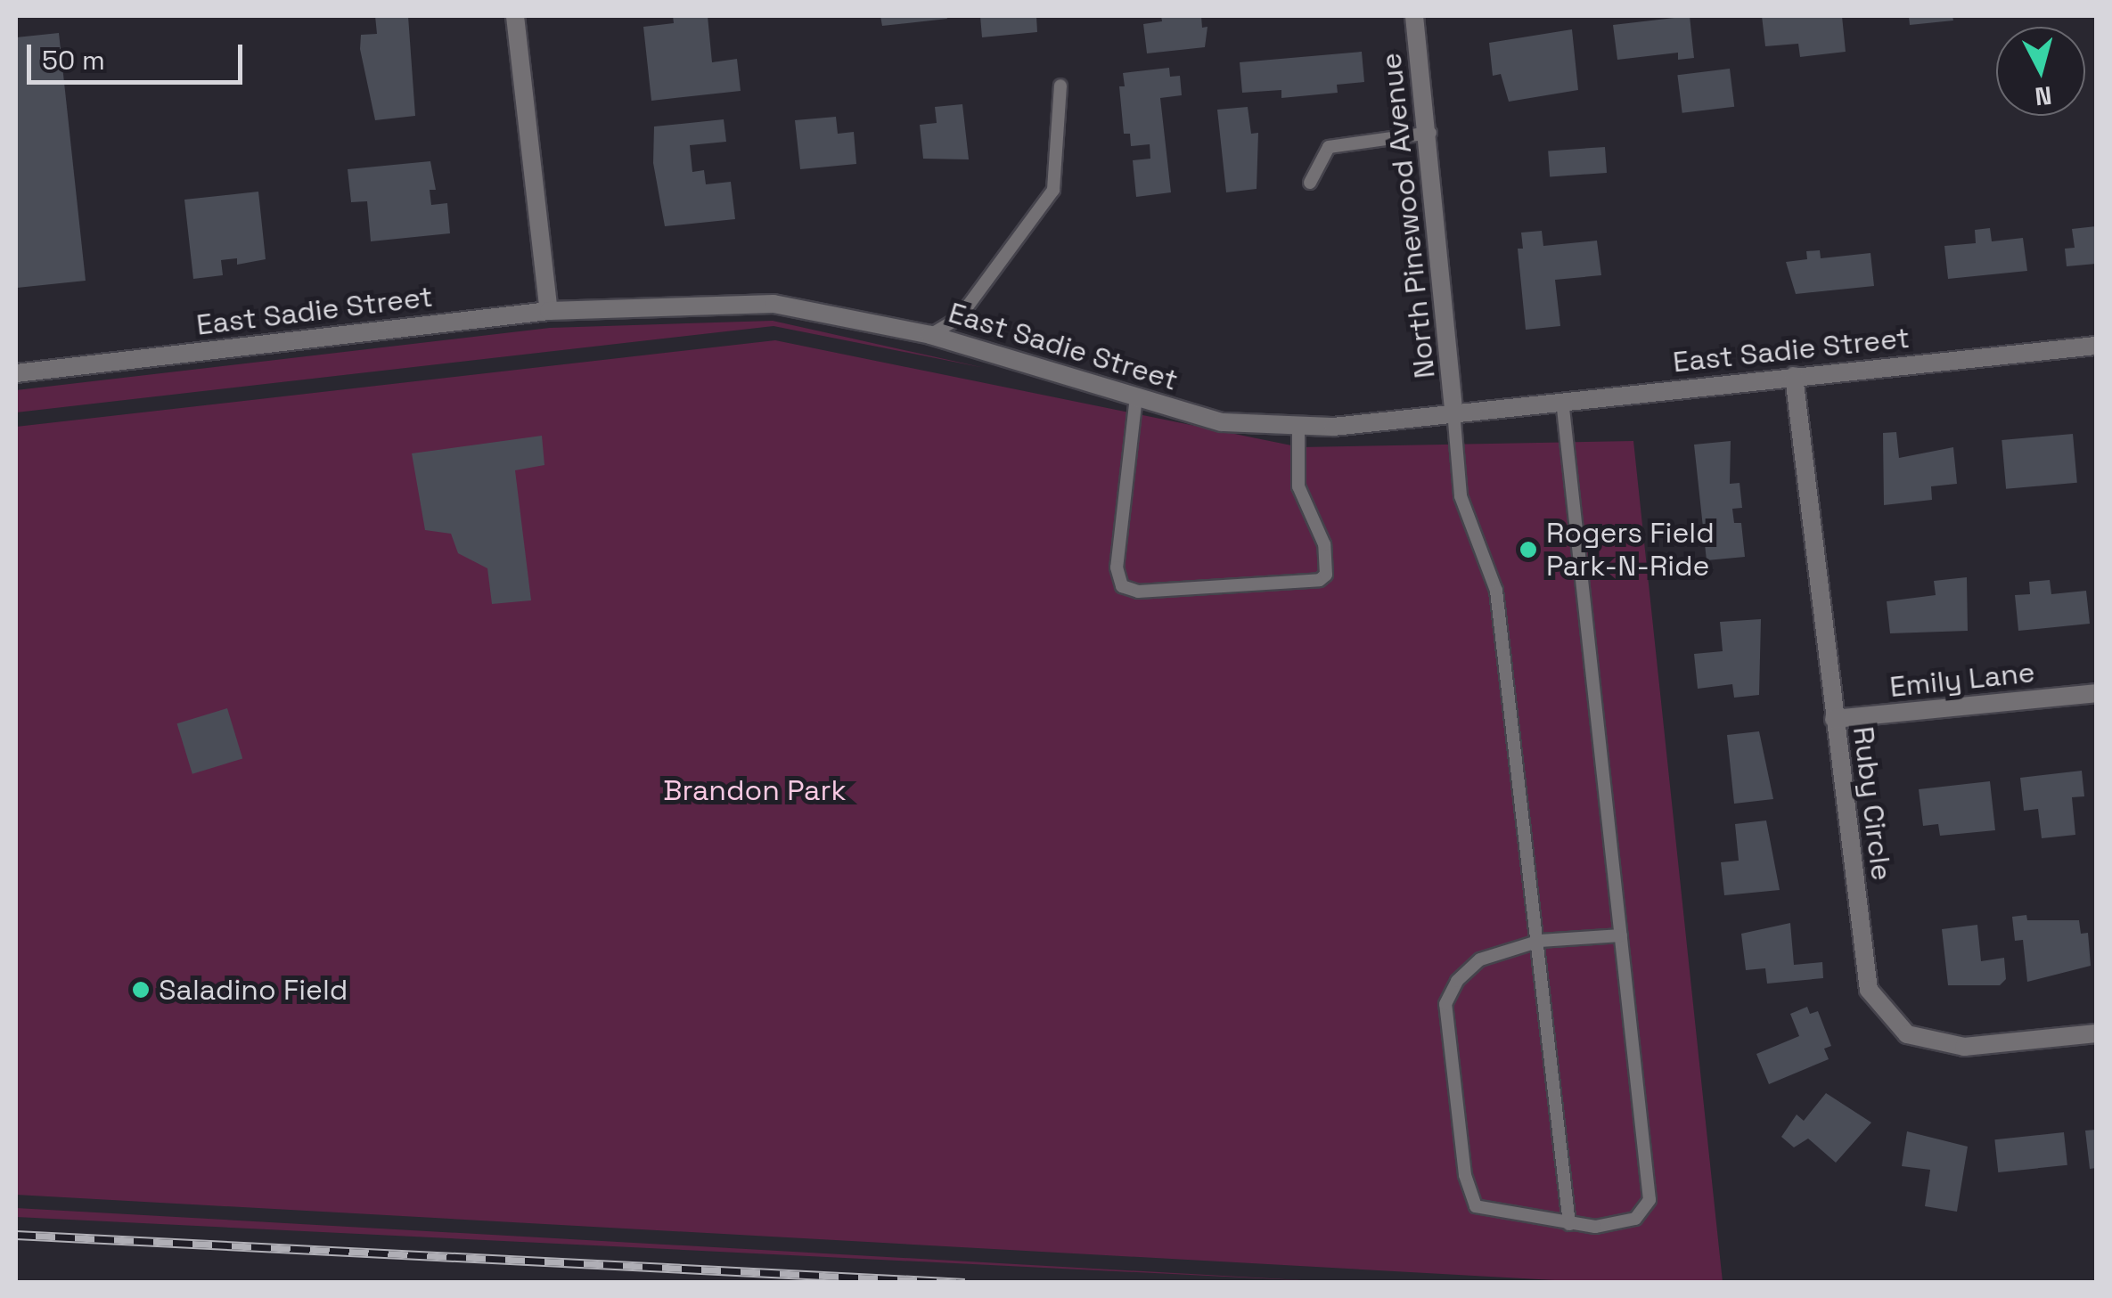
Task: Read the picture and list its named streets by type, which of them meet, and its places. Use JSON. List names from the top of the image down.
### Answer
{
  "streets": {
    "street": [
      "North Pinewood Avenue",
      "East Sadie Street",
      "Emily Lane",
      "Ruby Circle"
    ]
  },
  "crossings": [
    ["North Pinewood Avenue", "East Sadie Street"],
    ["East Sadie Street", "Ruby Circle"],
    ["Emily Lane", "Ruby Circle"]
  ],
  "parks": ["Brandon Park"],
  "places": ["Rogers Field Park-N-Ride", "Saladino Field"],
  "scale_bar": "50 m",
  "north": "bottom"
}
